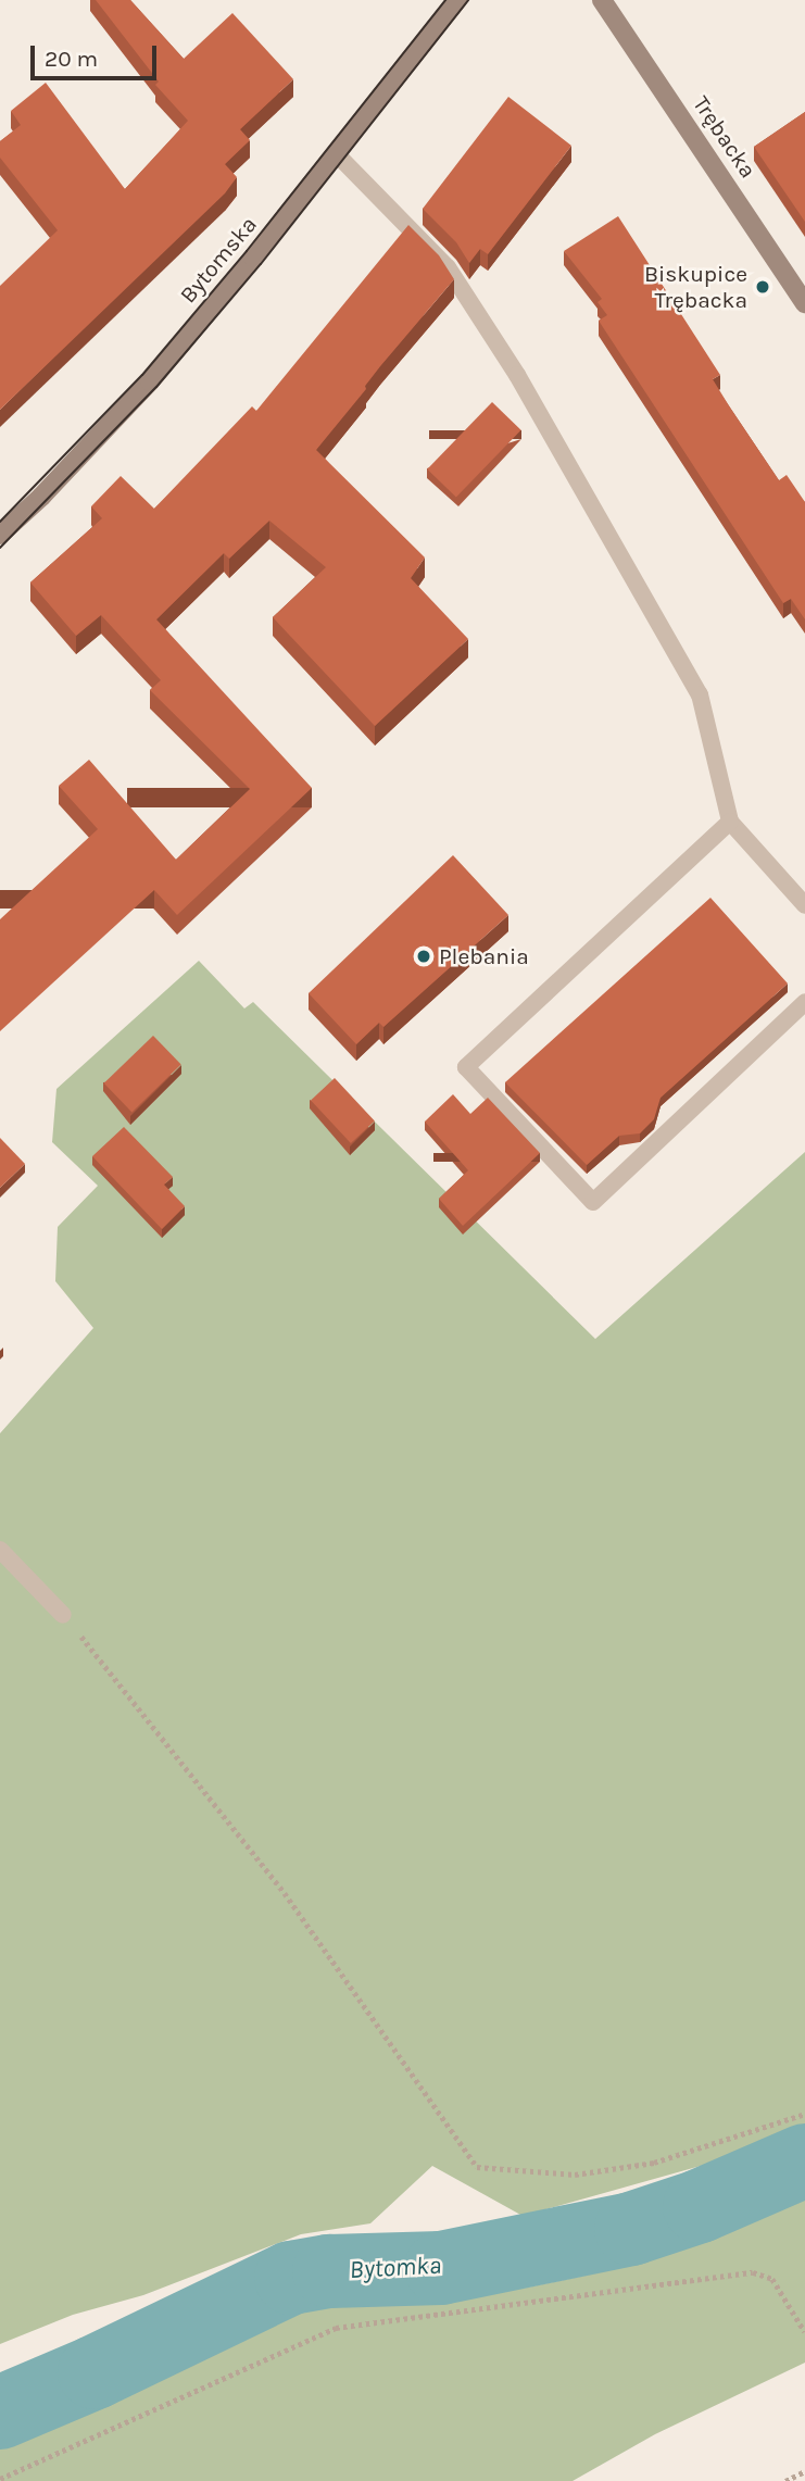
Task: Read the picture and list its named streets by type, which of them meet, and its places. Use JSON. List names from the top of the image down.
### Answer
{
  "streets": {
    "street": ["Trębacka", "Bytomska"]
  },
  "water": ["Bytomka"],
  "places": ["Biskupice Trębacka", "Plebania"],
  "scale_bar": "20 m"
}
